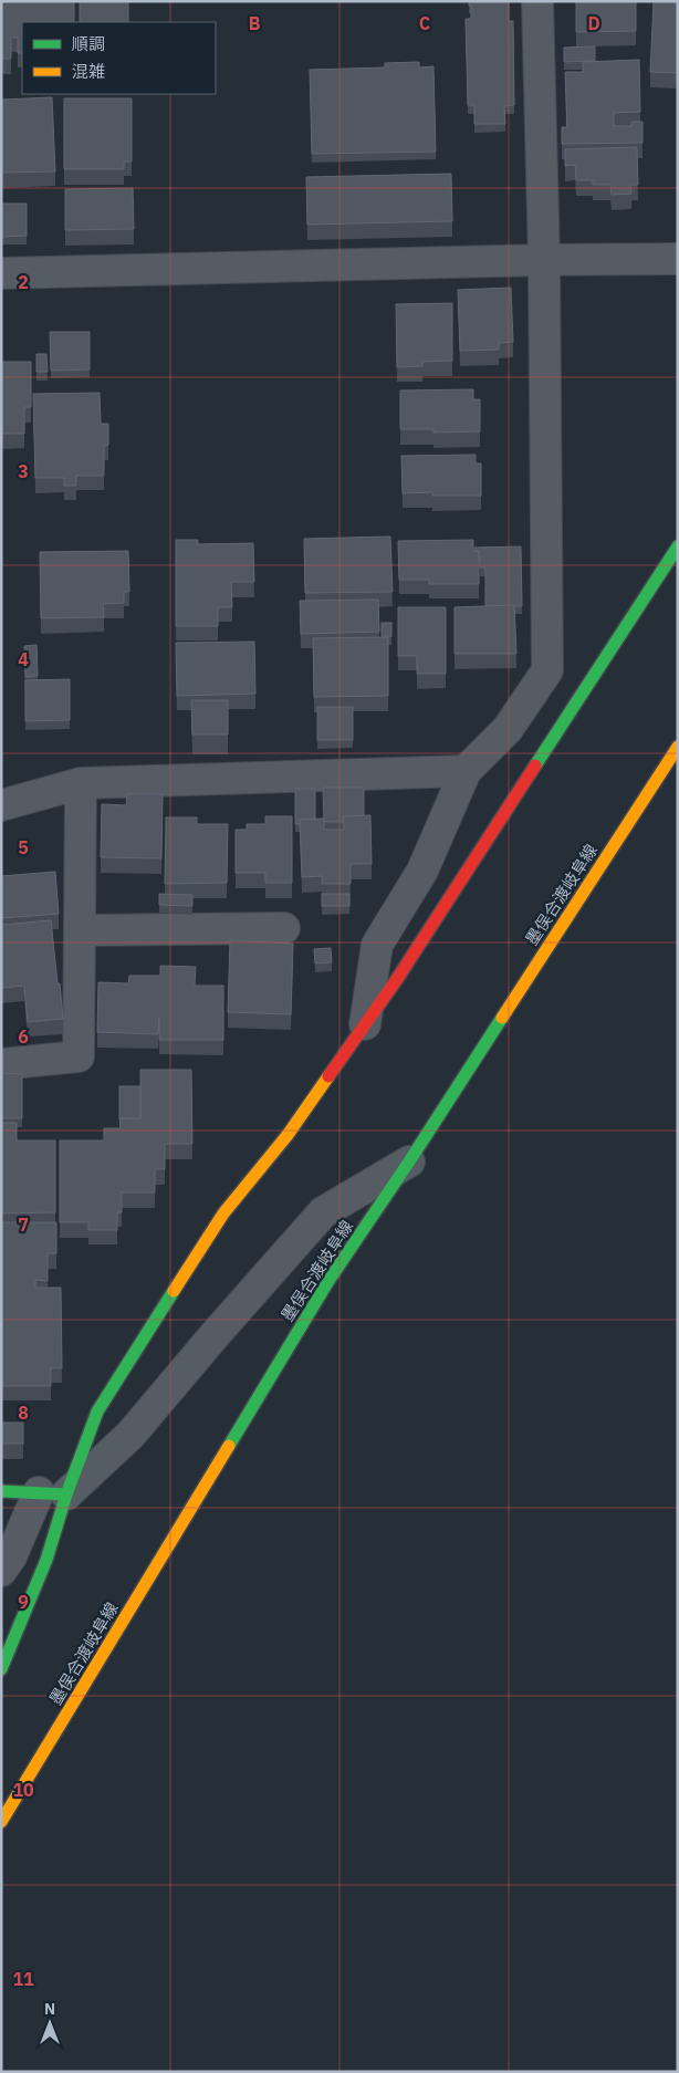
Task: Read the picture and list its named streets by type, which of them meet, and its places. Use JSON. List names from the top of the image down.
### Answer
{
  "streets": {
    "street": ["墨俣合渡岐阜線"]
  },
  "legend": ["順調", "混雑"],
  "north": "top",
  "grid": {
    "columns": ["B", "C", "D"],
    "rows": [
      "2",
      "3",
      "4",
      "5",
      "6",
      "7",
      "8",
      "9",
      "10",
      "11"
    ]
  }
}
